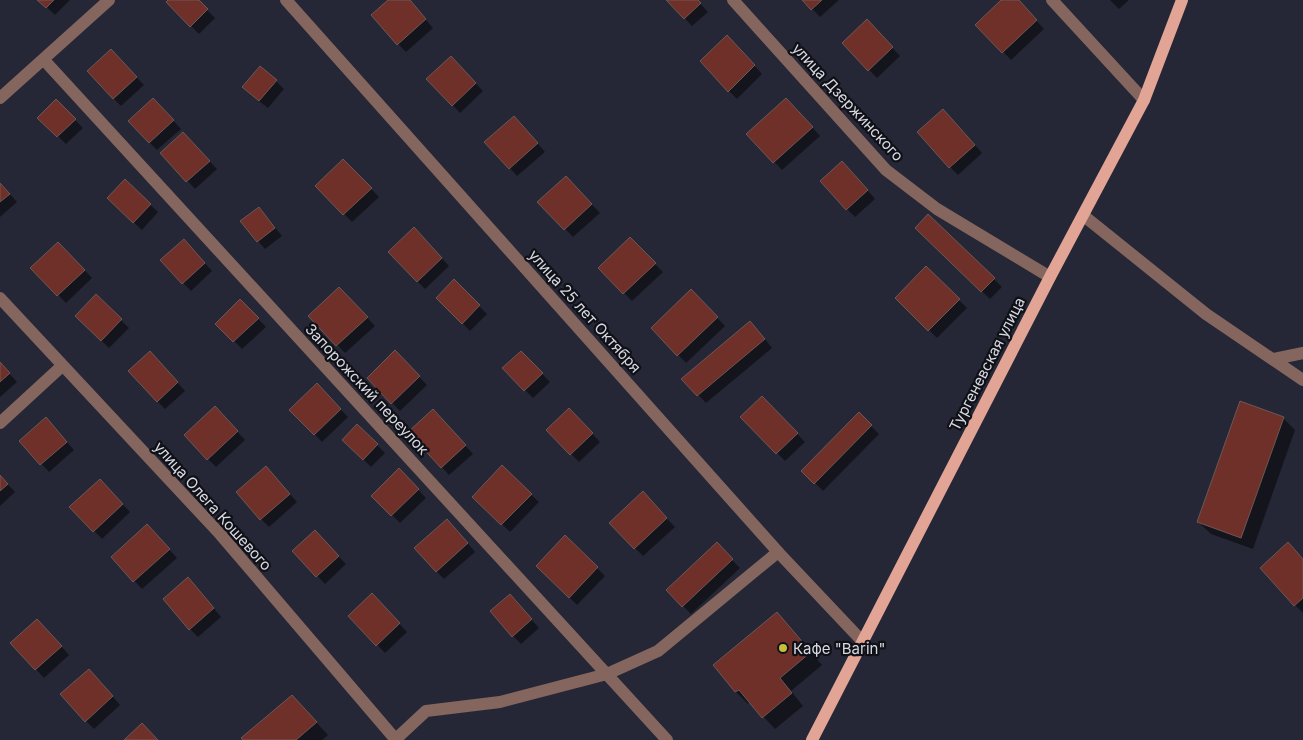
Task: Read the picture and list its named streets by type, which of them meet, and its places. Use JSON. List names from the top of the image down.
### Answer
{
  "streets": {
    "main road": ["Тургеневская улица"],
    "street": [
      "улица Дзержинского",
      "улица 25 лет Октября",
      "Запорожский переулок",
      "улица Олега Кошевого"
    ]
  },
  "crossings": [
    ["улица Дзержинского", "Тургеневская улица"],
    ["улица 25 лет Октября", "Тургеневская улица"]
  ],
  "places": ["Кафе \"Barin\""]
}
